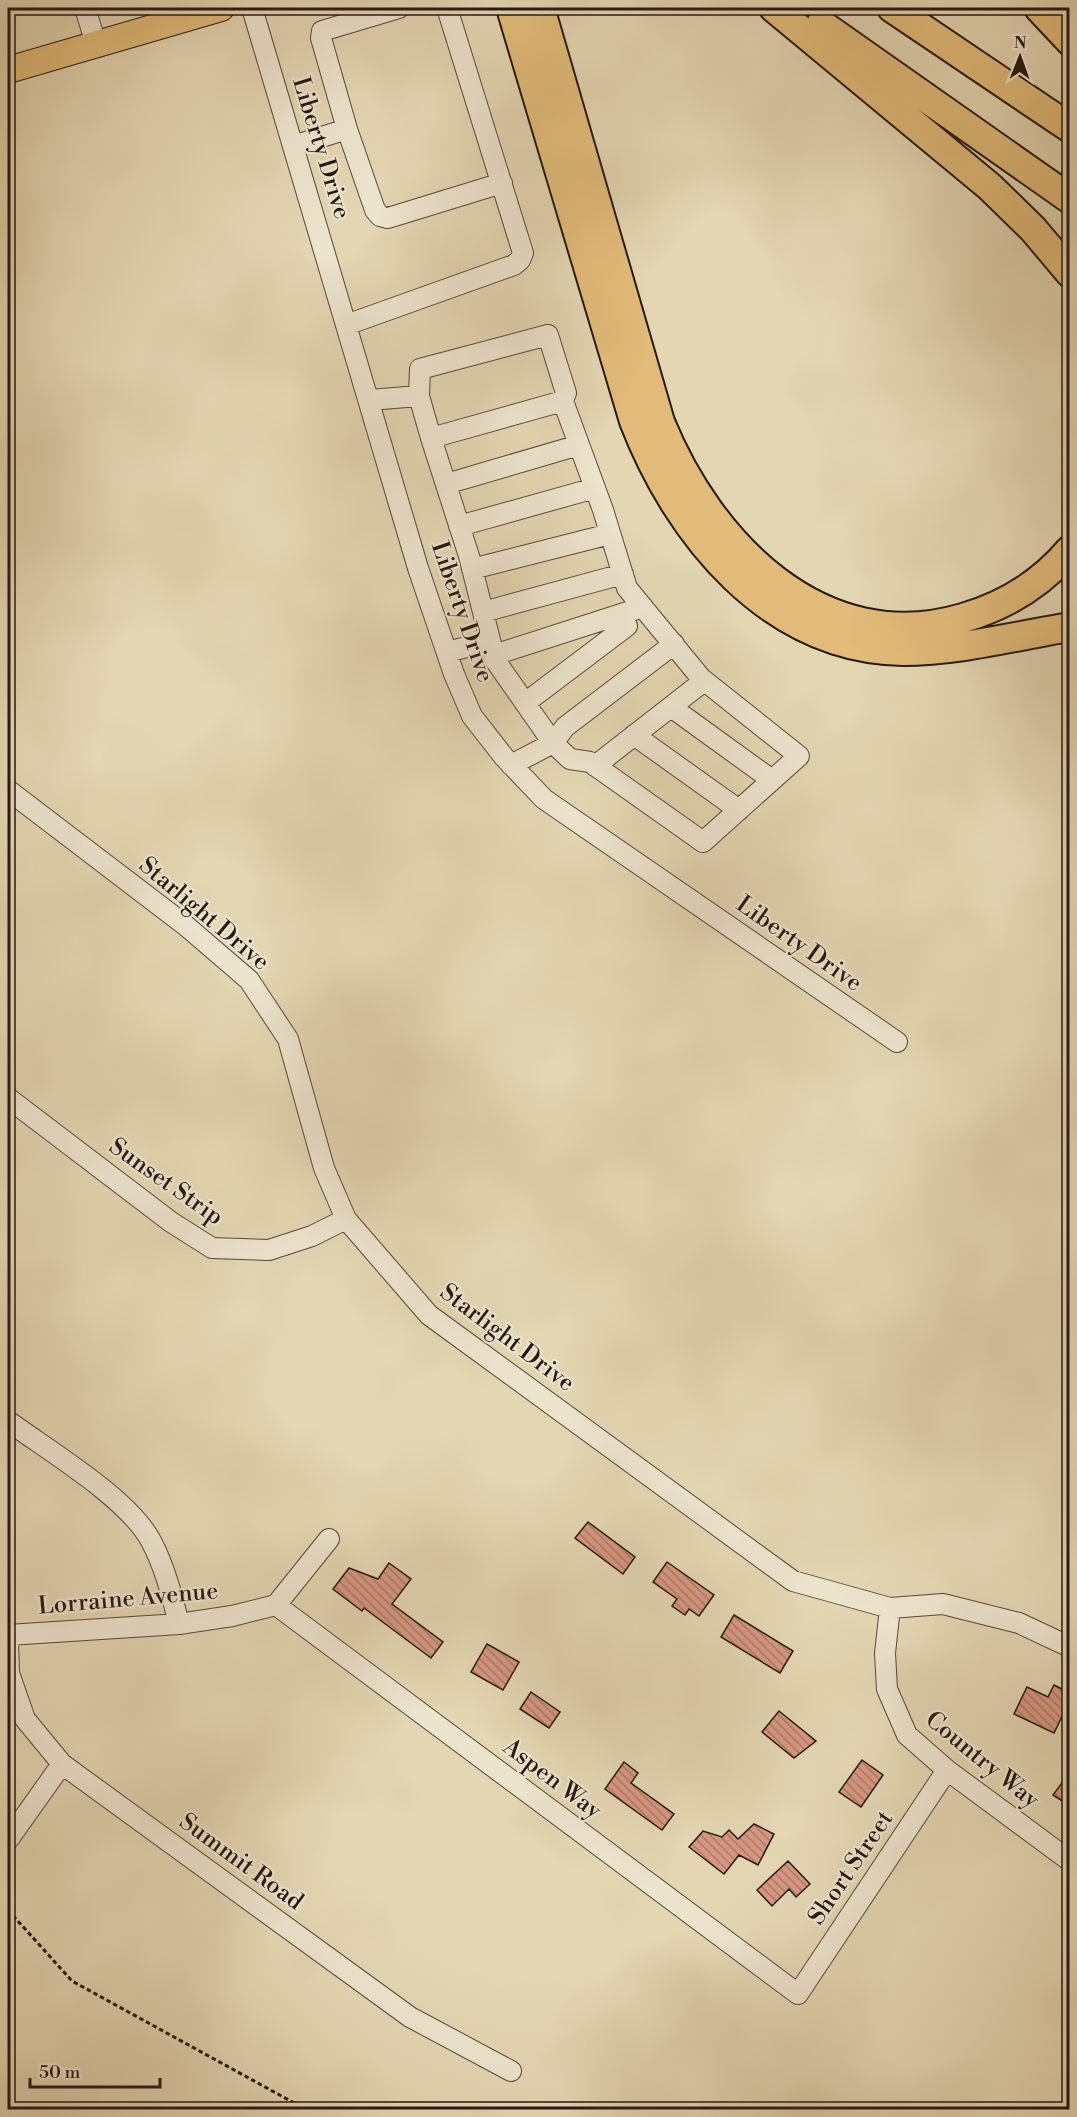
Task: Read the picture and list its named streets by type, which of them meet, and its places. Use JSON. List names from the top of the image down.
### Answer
{
  "streets": {
    "street": [
      "Liberty Drive",
      "Starlight Drive",
      "Sunset Strip",
      "Lorraine Avenue",
      "Country Way",
      "Aspen Way",
      "Summit Road",
      "Short Street"
    ]
  },
  "crossings": [
    ["Starlight Drive", "Sunset Strip"],
    ["Starlight Drive", "Country Way"],
    ["Lorraine Avenue", "Aspen Way"],
    ["Lorraine Avenue", "Summit Road"],
    ["Country Way", "Short Street"],
    ["Aspen Way", "Short Street"]
  ],
  "scale_bar": "50 m",
  "north": "top"
}
